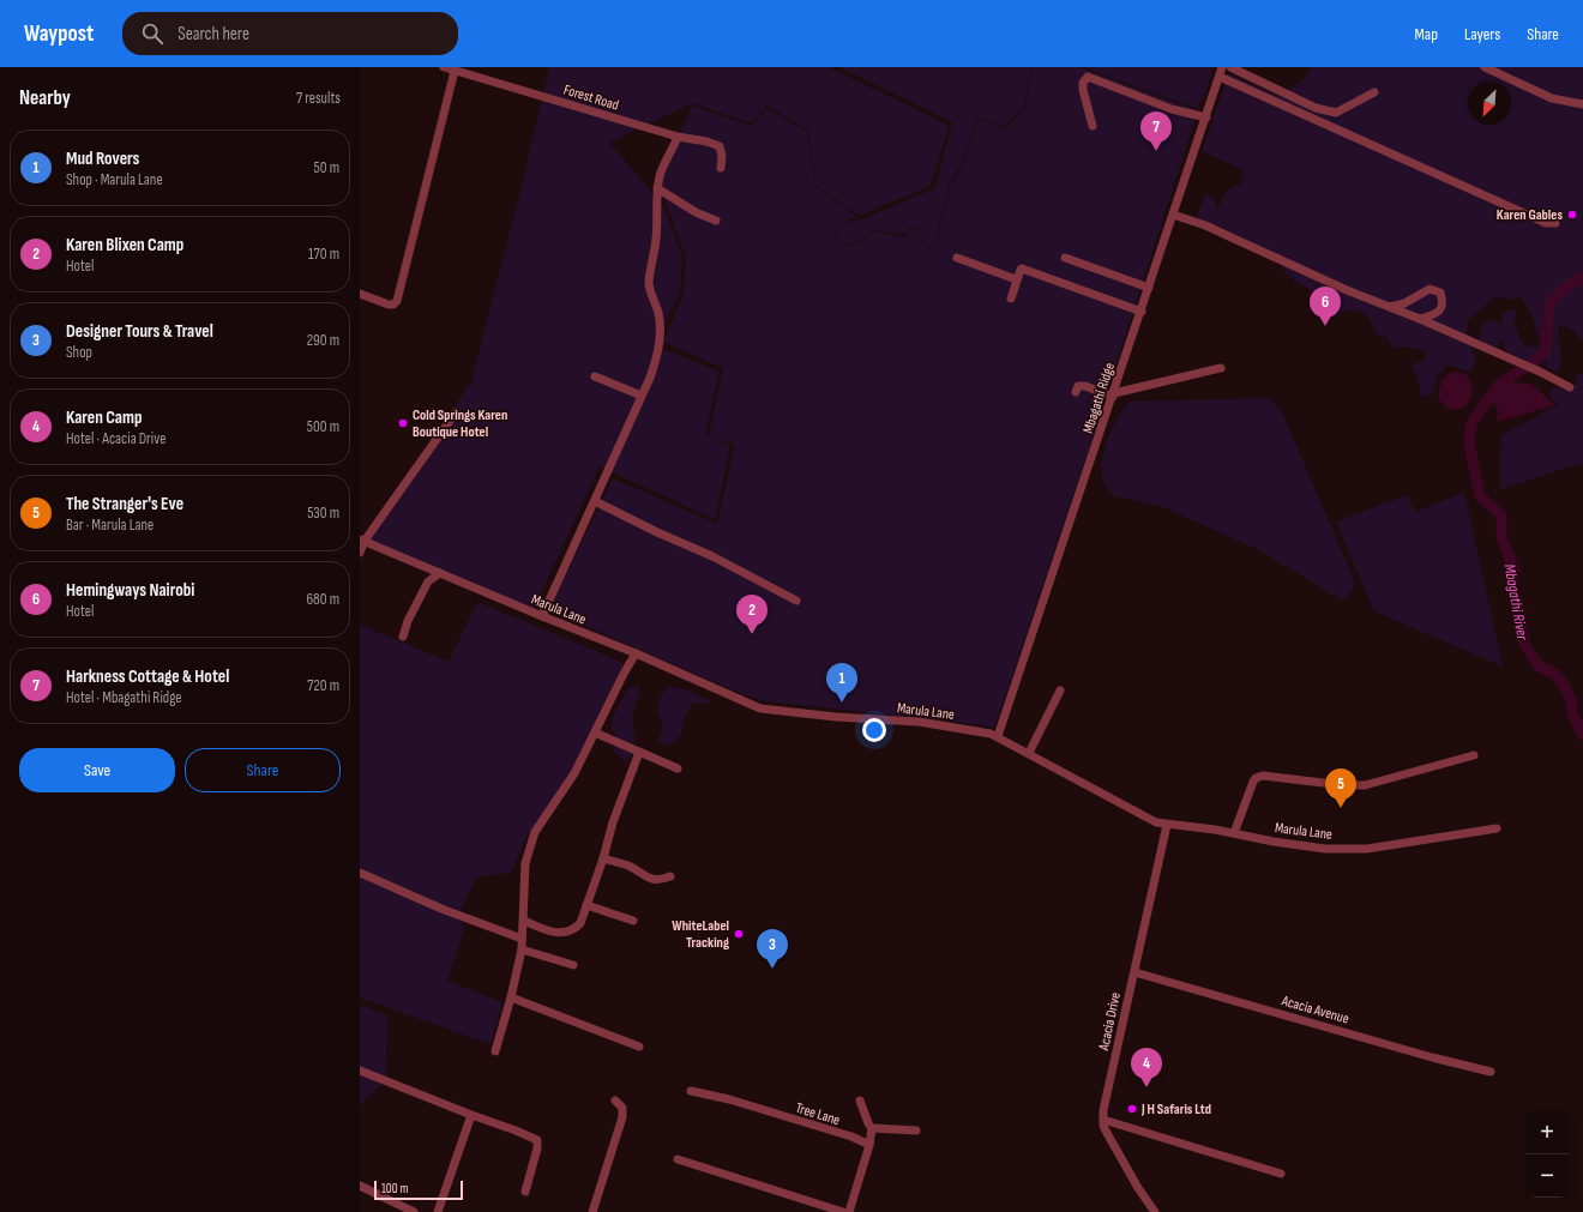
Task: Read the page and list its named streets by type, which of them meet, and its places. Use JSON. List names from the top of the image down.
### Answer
{
  "streets": {
    "street": [
      "Forest Road",
      "Mbagathi Ridge",
      "Marula Lane",
      "Acacia Avenue",
      "Acacia Drive",
      "Tree Lane"
    ]
  },
  "crossings": [
    ["Mbagathi Ridge", "Marula Lane"],
    ["Marula Lane", "Acacia Drive"],
    ["Acacia Avenue", "Acacia Drive"]
  ],
  "water": ["Mbagathi River"],
  "places": [
    "Karen Gables",
    "Cold Springs Karen Boutique Hotel",
    "WhiteLabel Tracking",
    "J H Safaris Ltd"
  ],
  "scale_bar": "100 m",
  "north": "bottom left",
  "page": {
    "header": "Waypost",
    "search": "Search here",
    "nav": ["Map", "Layers", "Share"],
    "heading": ["Nearby", "7 results"],
    "pins": [
      "7",
      "6",
      "2",
      "1",
      "5",
      "3",
      "4"
    ],
    "list": [
      {
        "mark": "1",
        "name": "Mud Rovers",
        "note": "Shop · Marula Lane",
        "value": "50 m"
      },
      {
        "mark": "2",
        "name": "Karen Blixen Camp",
        "note": "Hotel",
        "value": "170 m"
      },
      {
        "mark": "3",
        "name": "Designer Tours & Travel",
        "note": "Shop",
        "value": "290 m"
      },
      {
        "mark": "4",
        "name": "Karen Camp",
        "note": "Hotel · Acacia Drive",
        "value": "500 m"
      },
      {
        "mark": "5",
        "name": "The Stranger's Eve",
        "note": "Bar · Marula Lane",
        "value": "530 m"
      },
      {
        "mark": "6",
        "name": "Hemingways Nairobi",
        "note": "Hotel",
        "value": "680 m"
      },
      {
        "mark": "7",
        "name": "Harkness Cottage & Hotel",
        "note": "Hotel · Mbagathi Ridge",
        "value": "720 m"
      }
    ],
    "buttons": ["Save", "Share"],
    "map_buttons": ["+", "−"],
    "scale": "100 m"
  }
}
